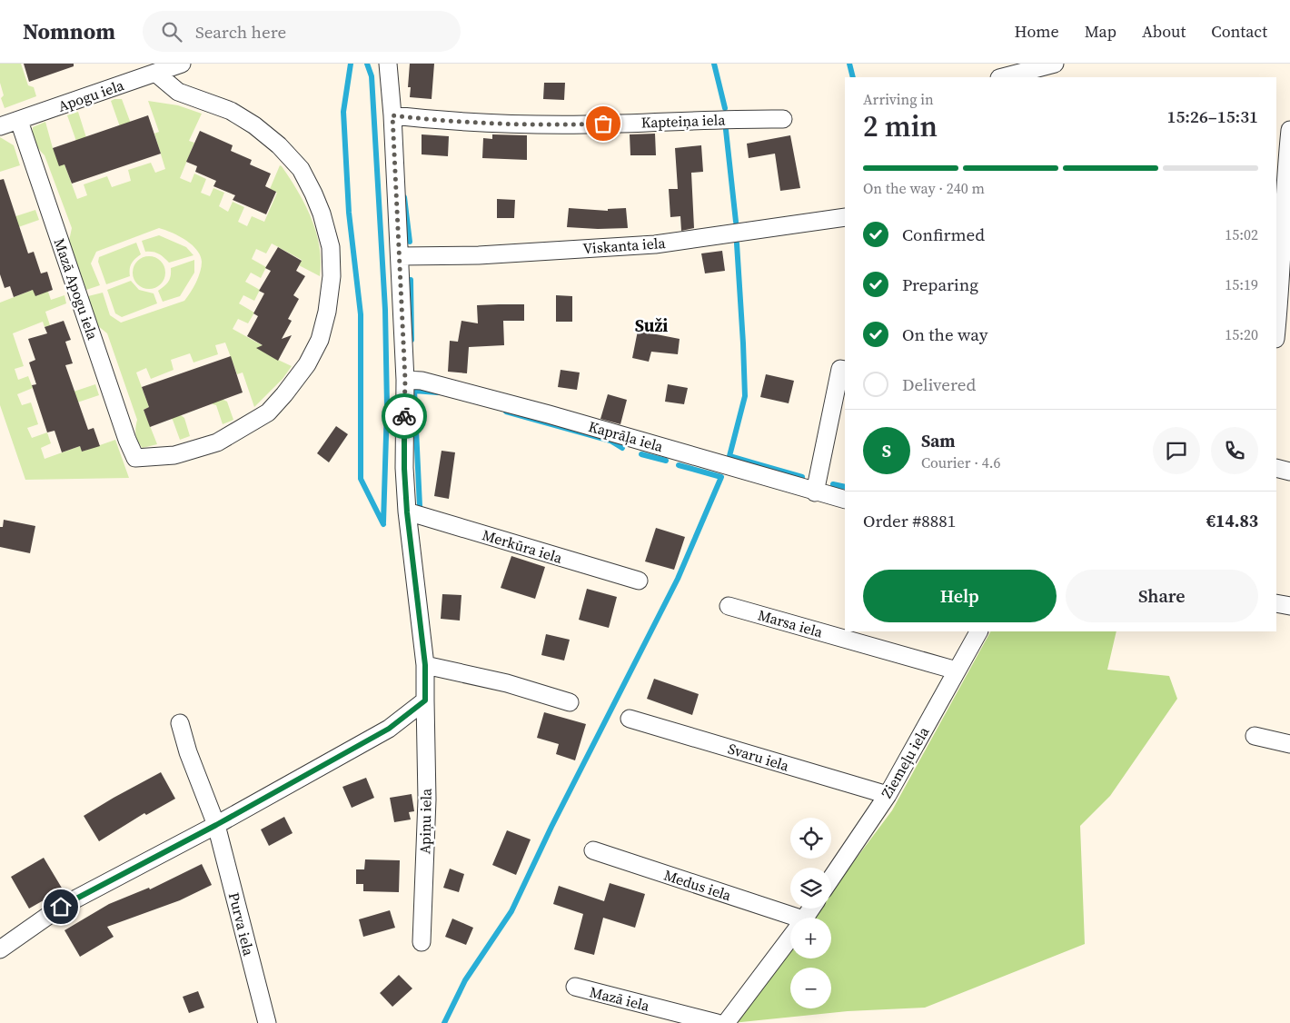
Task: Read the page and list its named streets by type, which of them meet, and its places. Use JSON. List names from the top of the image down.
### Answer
{
  "streets": {
    "street": [
      "Apogu iela",
      "Kapteiņa iela",
      "Viskanta iela",
      "Mazā Apogu iela",
      "Kaprāļa iela",
      "Merkūra iela",
      "Marsa iela",
      "Svaru iela",
      "Ziemeļu iela",
      "Apiņu iela",
      "Medus iela",
      "Purva iela",
      "Mazā iela"
    ]
  },
  "crossings": [
    ["Apogu iela", "Mazā Apogu iela"],
    ["Kapteiņa iela", "Apiņu iela"],
    ["Viskanta iela", "Apiņu iela"],
    ["Kaprāļa iela", "Apiņu iela"],
    ["Merkūra iela", "Apiņu iela"],
    ["Marsa iela", "Ziemeļu iela"],
    ["Svaru iela", "Ziemeļu iela"]
  ],
  "districts": ["Suži"],
  "page": {
    "header": "Nomnom",
    "search": "Search here",
    "nav": [
      "Home",
      "Map",
      "About",
      "Contact"
    ],
    "heading": ["2 min", "Arriving in", "15:26–15:31"],
    "panel": [
      "Sam",
      "Courier · 4.6",
      "Order #8881",
      "€14.83"
    ],
    "bar": "On the way · 240 m",
    "list": [
      ["Confirmed", "15:02"],
      ["Preparing", "15:19"],
      ["On the way", "15:20"],
      "Delivered"
    ],
    "round": "S",
    "buttons": ["Help", "Share"],
    "map_buttons": ["+", "−"]
  }
}
